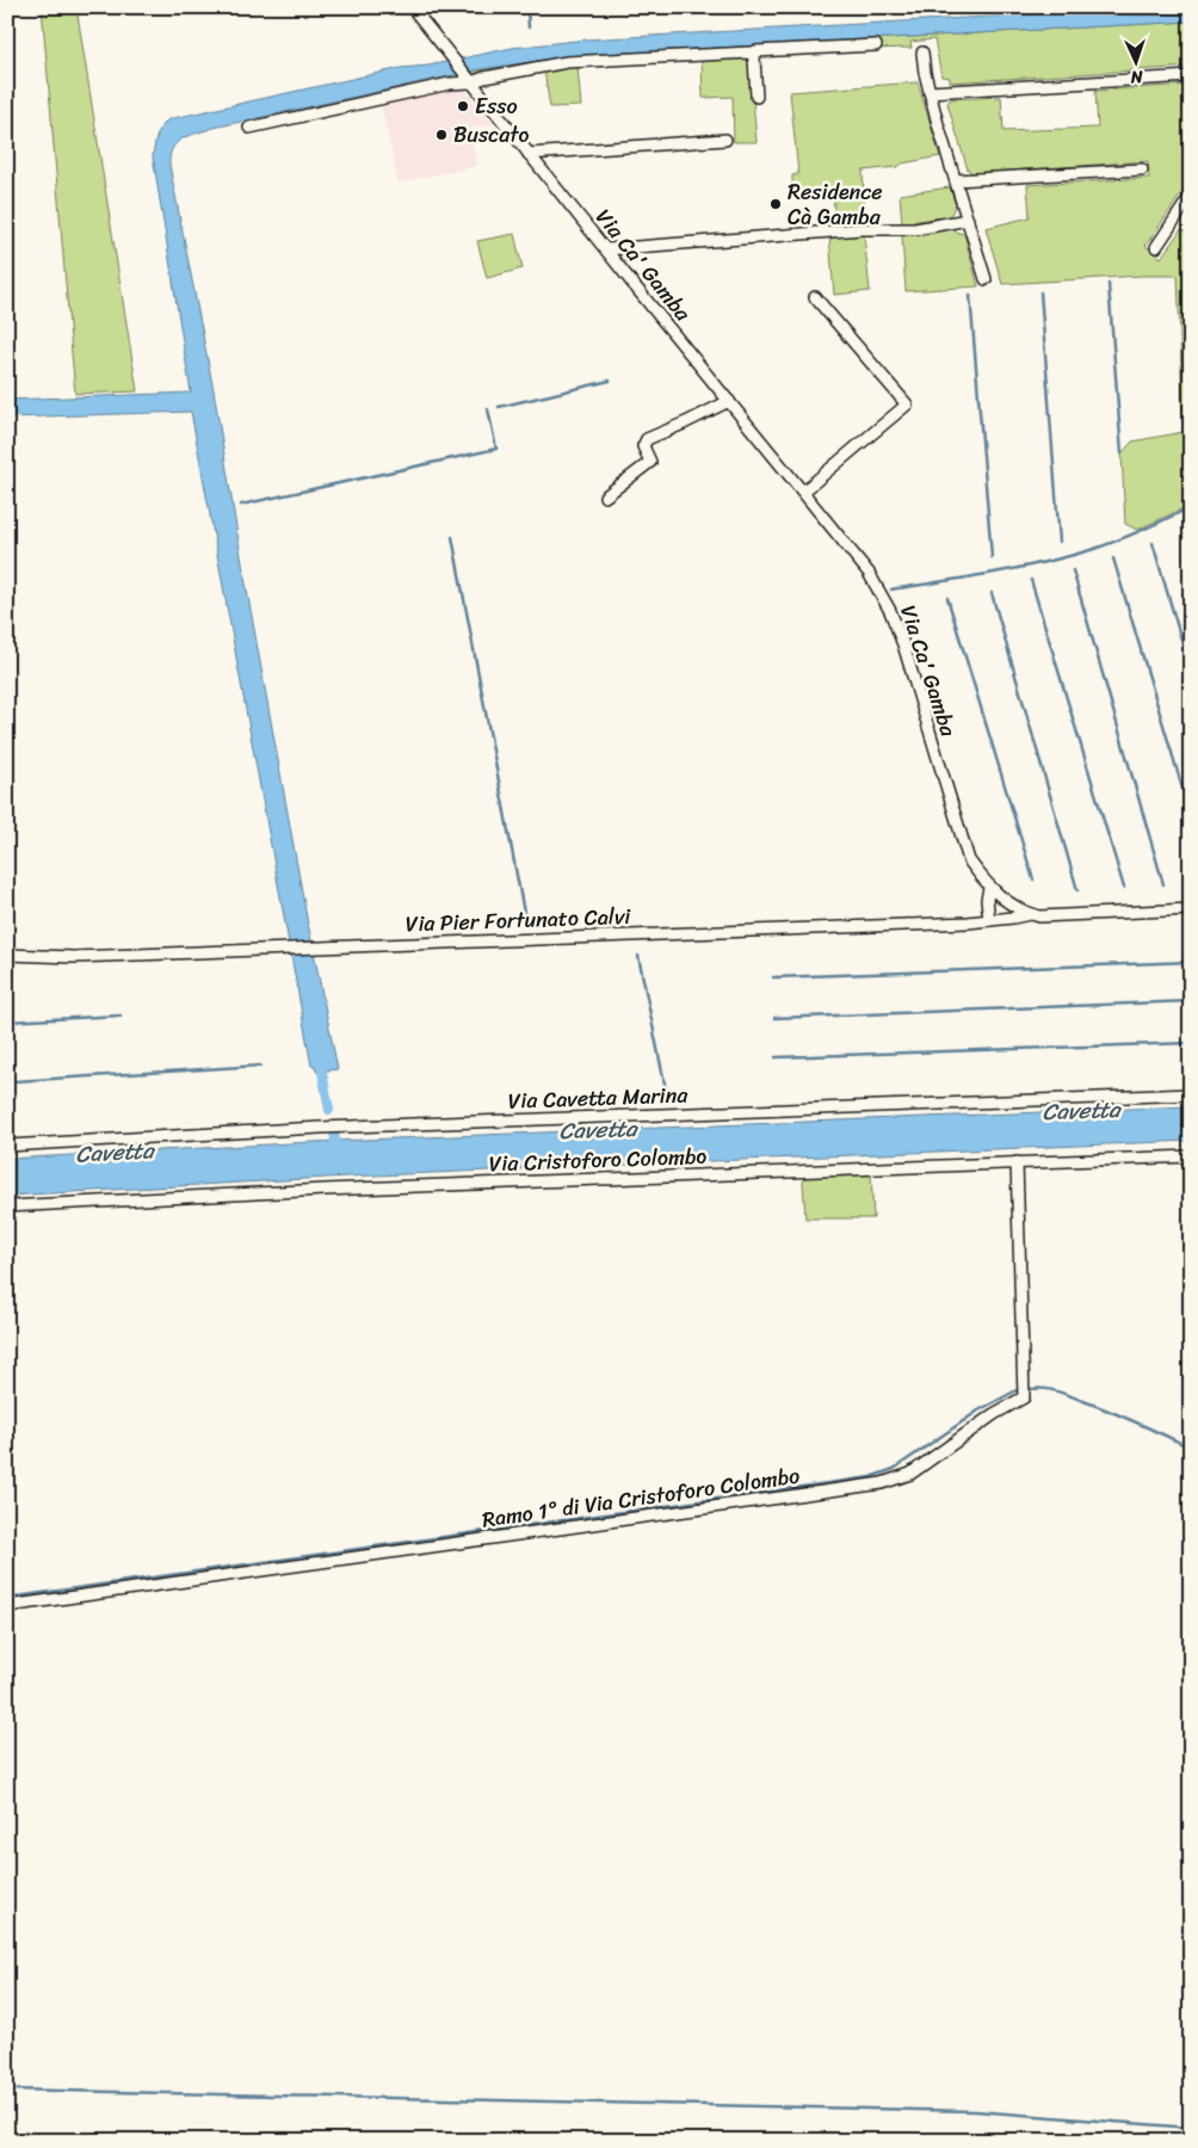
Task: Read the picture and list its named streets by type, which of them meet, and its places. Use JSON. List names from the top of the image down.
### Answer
{
  "streets": {
    "street": [
      "Via Ca' Gamba",
      "Via Pier Fortunato Calvi",
      "Via Cavetta Marina",
      "Via Cristoforo Colombo",
      "Ramo 1° di Via Cristoforo Colombo"
    ]
  },
  "crossings": [
    ["Via Ca' Gamba", "Via Pier Fortunato Calvi"],
    ["Via Cristoforo Colombo", "Ramo 1° di Via Cristoforo Colombo"]
  ],
  "water": ["Cavetta"],
  "places": ["Esso", "Buscato", "Residence Cà Gamba"],
  "north": "bottom"
}
